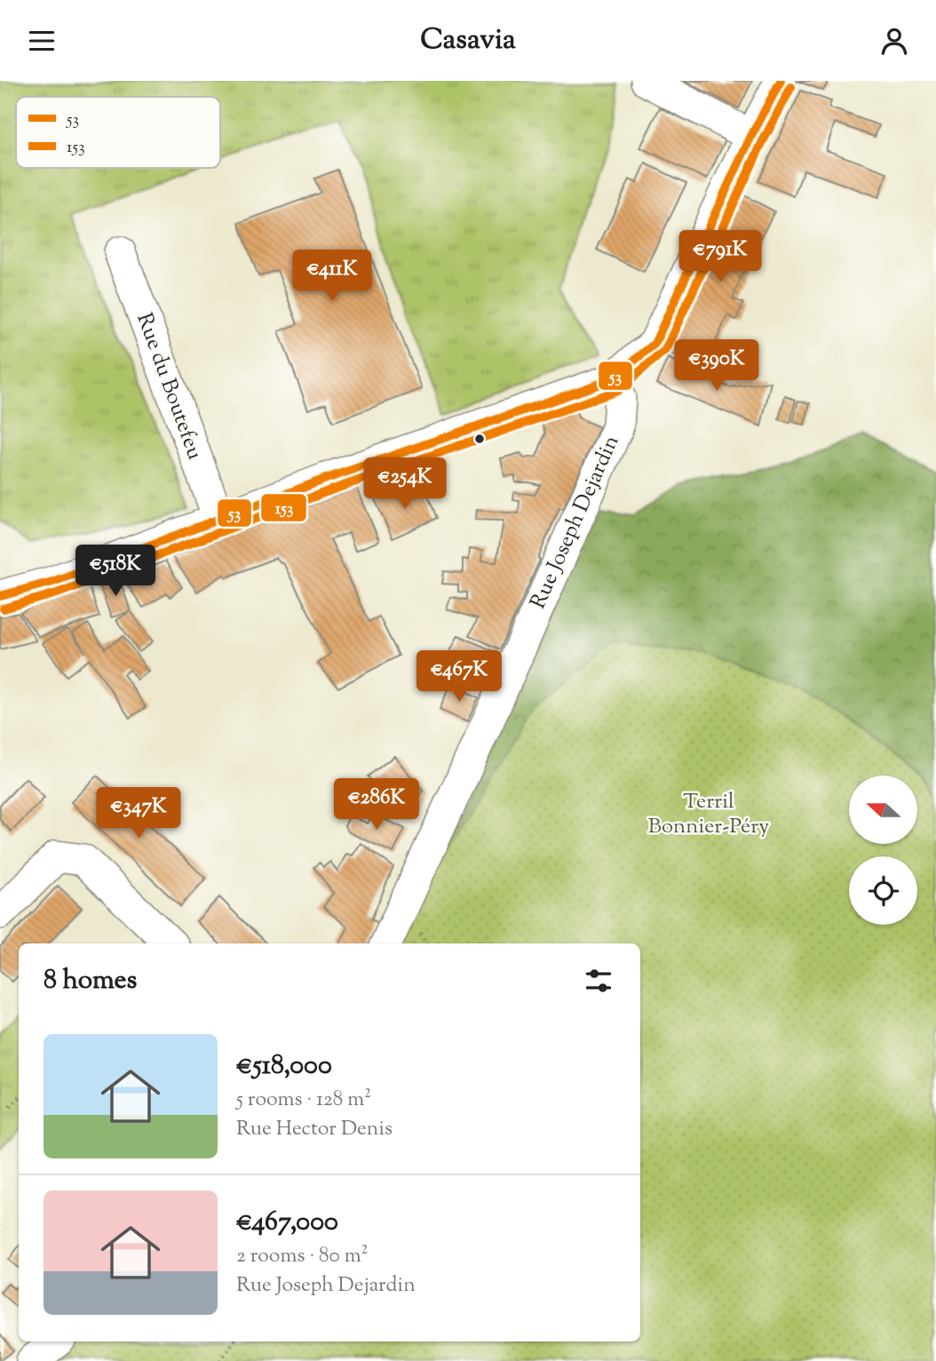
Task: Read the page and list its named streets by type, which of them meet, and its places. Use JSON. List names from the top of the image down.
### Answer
{
  "streets": {
    "street": ["Rue du Boutefeu", "Rue Joseph Dejardin"]
  },
  "parks": ["Terril Bonnier-Péry"],
  "lines": ["transit line 53", "transit line 153"],
  "legend": ["53", "153"],
  "north": "left",
  "page": {
    "header": "Casavia",
    "price": [
      "€791K",
      "€411K",
      "€390K",
      "€254K",
      "€518K",
      "€467K",
      "€286K",
      "€347K"
    ],
    "heading": "8 homes",
    "list": [
      {
        "name": "€518,000",
        "note": "5 rooms · 128 m² · Rue Hector Denis"
      },
      {
        "name": "€467,000",
        "note": "2 rooms · 80 m² · Rue Joseph Dejardin"
      }
    ]
  }
}
